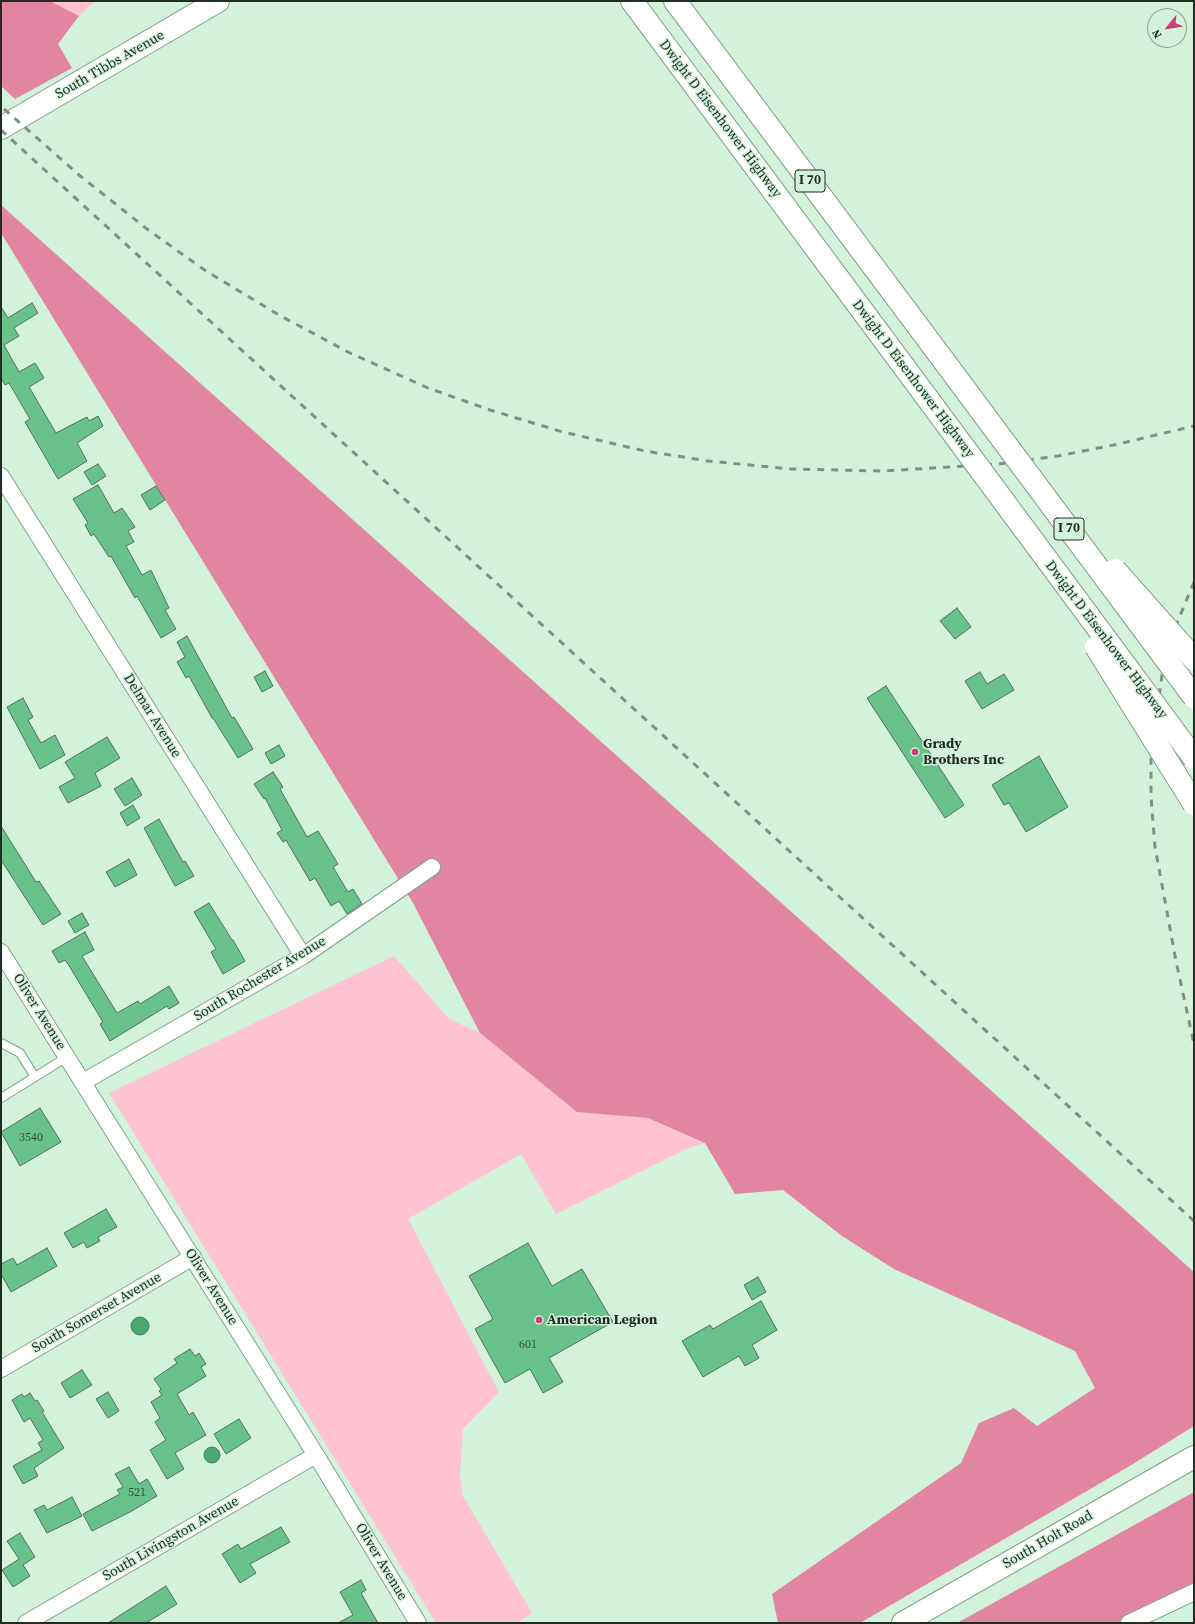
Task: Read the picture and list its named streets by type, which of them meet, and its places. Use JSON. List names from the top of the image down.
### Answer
{
  "streets": {
    "main road": [
      "South Tibbs Avenue",
      "Dwight D Eisenhower Highway",
      "I 70",
      "South Holt Road"
    ],
    "street": [
      "Delmar Avenue",
      "South Rochester Avenue",
      "Oliver Avenue",
      "South Somerset Avenue",
      "South Livingston Avenue"
    ]
  },
  "crossings": [
    ["Delmar Avenue", "South Rochester Avenue"],
    ["South Rochester Avenue", "Oliver Avenue"],
    ["Oliver Avenue", "South Somerset Avenue"],
    ["Oliver Avenue", "South Livingston Avenue"]
  ],
  "places": ["Grady Brothers Inc", "American Legion"],
  "house_numbers": ["3540", "601", "521"],
  "north": "bottom left"
}
